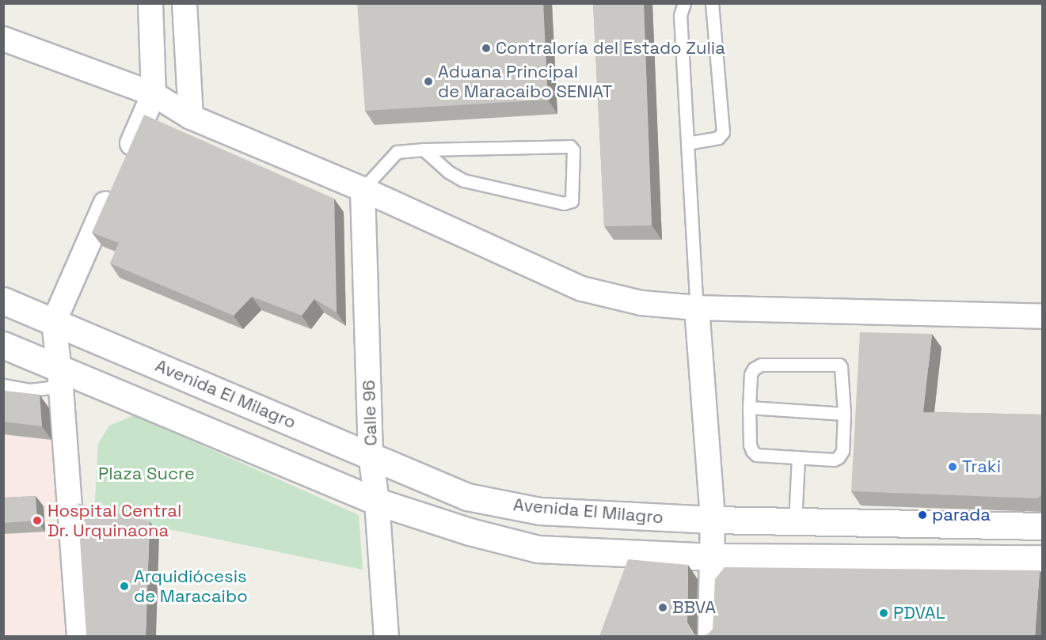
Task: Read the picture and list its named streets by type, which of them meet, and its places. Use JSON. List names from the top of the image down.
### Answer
{
  "streets": {
    "main road": ["Avenida El Milagro"],
    "street": ["Calle 96"]
  },
  "crossings": [
    ["Avenida El Milagro", "Calle 96"]
  ],
  "parks": ["Plaza Sucre"],
  "places": [
    "Contraloría del Estado Zulia",
    "Aduana Principal de Maracaibo SENIAT",
    "Traki",
    "parada",
    "Hospital Central Dr. Urquinaona",
    "Arquidiócesis de Maracaibo",
    "BBVA",
    "PDVAL"
  ]
}
